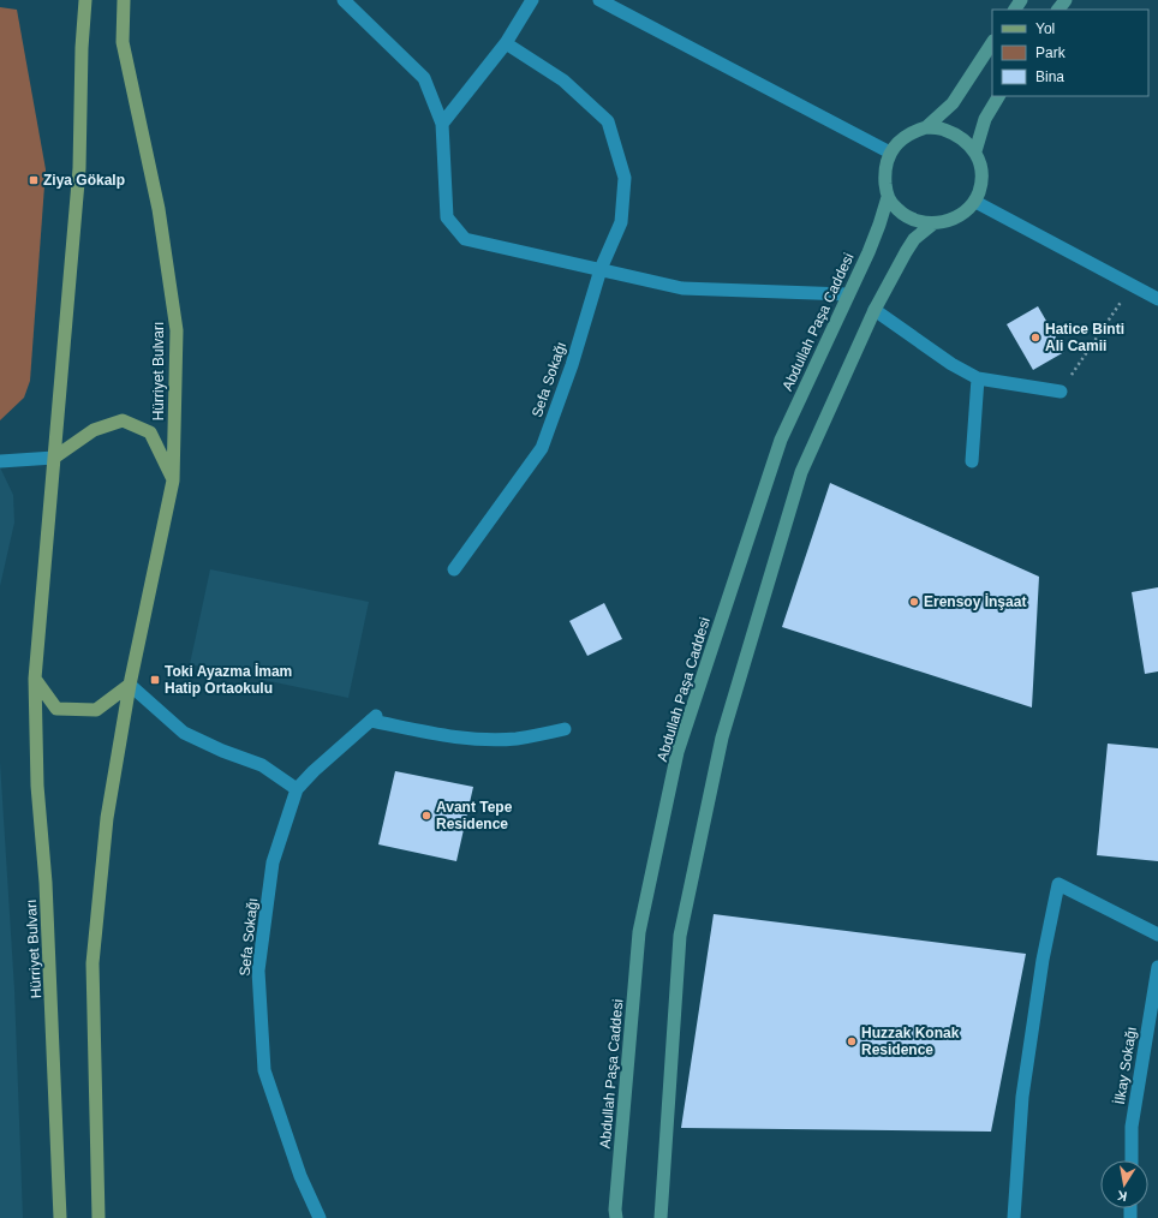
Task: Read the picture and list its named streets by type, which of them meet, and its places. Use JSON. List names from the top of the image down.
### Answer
{
  "streets": {
    "main road": ["Abdullah Paşa Caddesi", "Hürriyet Bulvarı"],
    "street": ["Sefa Sokağı", "İlkay Sokağı"]
  },
  "places": {
    "transit": ["Ziya Gökalp", "Toki Ayazma İmam Hatip Ortaokulu"],
    "other": [
      "Hatice Binti Ali Camii",
      "Erensoy İnşaat",
      "Avant Tepe Residence",
      "Huzzak Konak Residence"
    ]
  },
  "legend": ["Yol", "Park", "Bina"],
  "north": "bottom"
}
